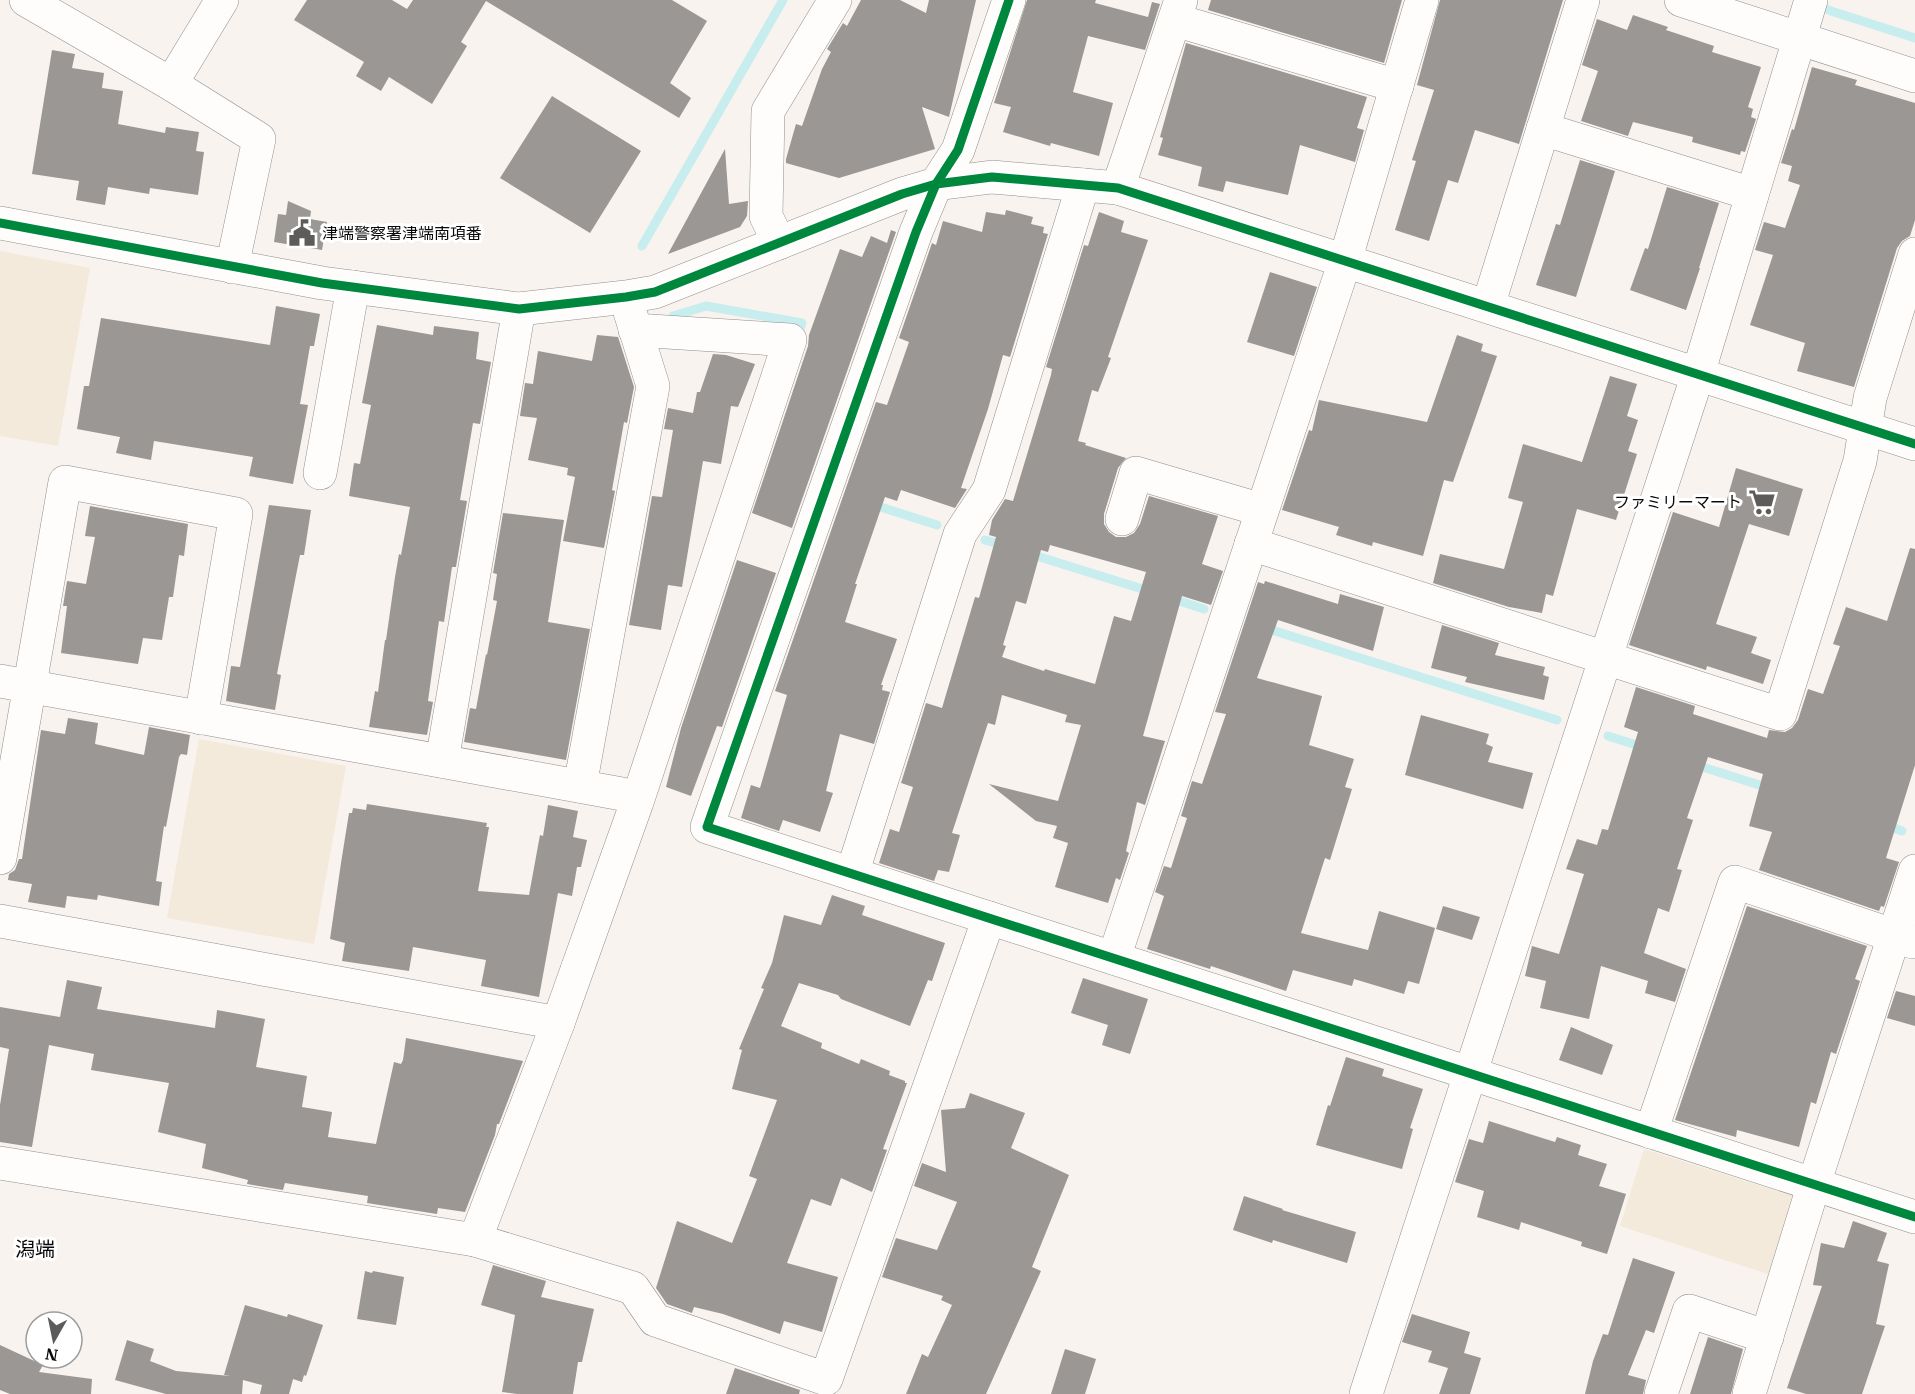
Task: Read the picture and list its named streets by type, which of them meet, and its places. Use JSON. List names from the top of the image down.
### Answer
{
  "districts": ["潟端"],
  "places": {
    "public building": ["津端警察署津端南項番"],
    "supermarket": ["ファミリーマート"]
  },
  "north": "bottom"
}
